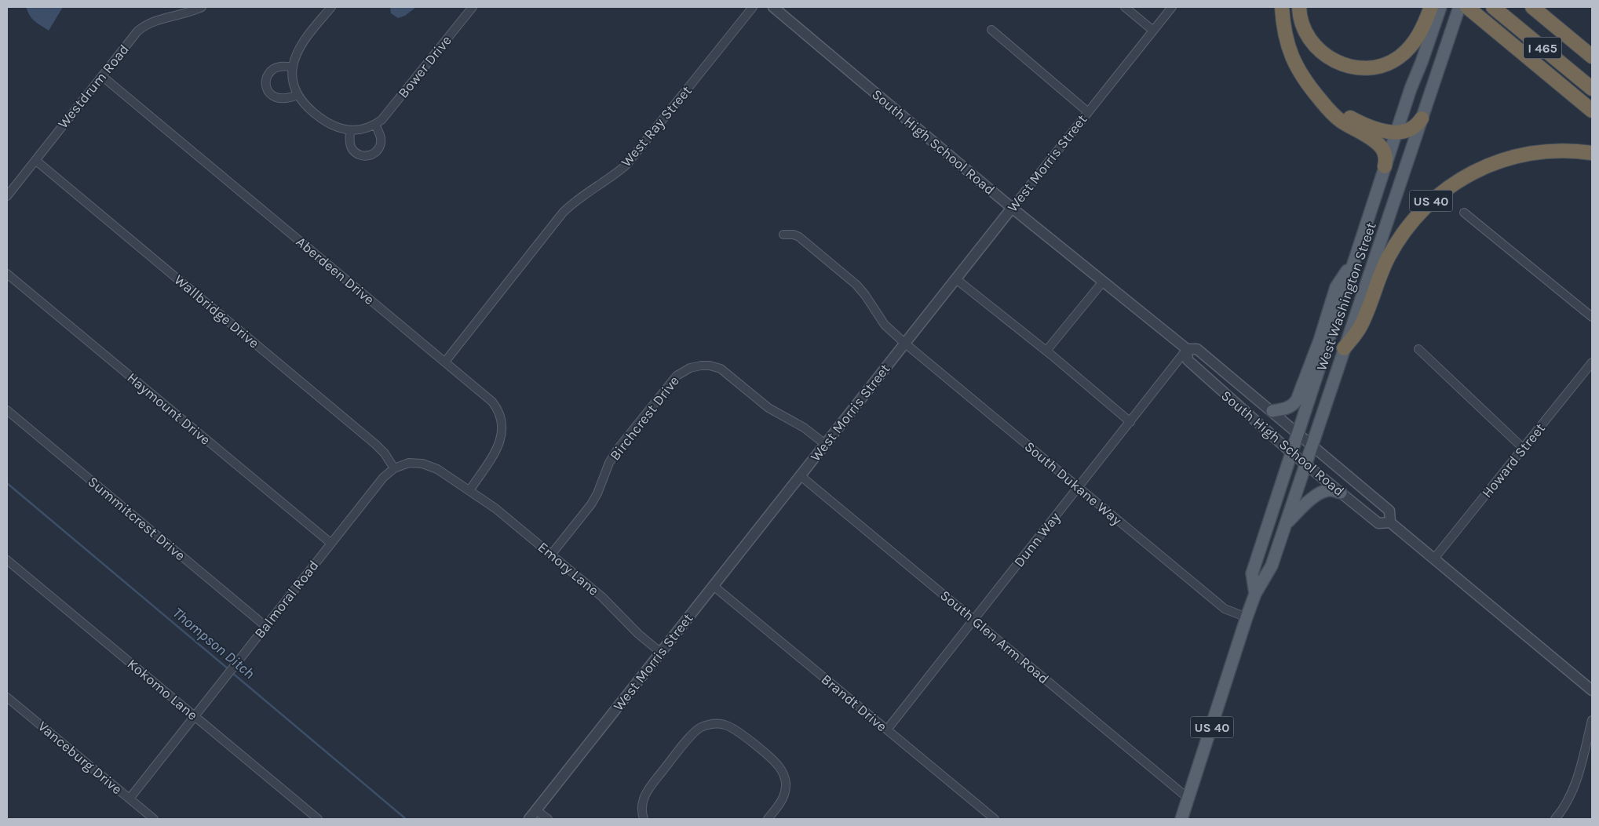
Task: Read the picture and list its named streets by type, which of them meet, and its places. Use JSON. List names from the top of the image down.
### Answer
{
  "streets": {
    "highway": ["I 465", "US 40"],
    "main road": ["West Washington Street"],
    "street": [
      "Bower Drive",
      "Westdrum Road",
      "West Ray Street",
      "South High School Road",
      "West Morris Street",
      "Aberdeen Drive",
      "Wallbridge Drive",
      "Haymount Drive",
      "Birchcrest Drive",
      "Howard Street",
      "South Dukane Way",
      "Summitcrest Drive",
      "Dunn Way",
      "Emory Lane",
      "Balmoral Road",
      "South Glen Arm Road",
      "Kokomo Lane",
      "Brandt Drive",
      "Vanceburg Drive"
    ]
  },
  "crossings": [
    ["Westdrum Road", "Aberdeen Drive"],
    ["Westdrum Road", "Wallbridge Drive"],
    ["West Ray Street", "Aberdeen Drive"],
    ["South High School Road", "West Morris Street"],
    ["South High School Road", "West Washington Street"],
    ["South High School Road", "Howard Street"],
    ["South High School Road", "Dunn Way"],
    ["West Morris Street", "Birchcrest Drive"],
    ["West Morris Street", "South Dukane Way"],
    ["West Morris Street", "Emory Lane"],
    ["West Morris Street", "South Glen Arm Road"],
    ["West Morris Street", "Brandt Drive"],
    ["US 40", "West Washington Street"],
    ["Aberdeen Drive", "Emory Lane"],
    ["Aberdeen Drive", "Balmoral Road"],
    ["West Washington Street", "South Dukane Way"],
    ["West Washington Street", "South Glen Arm Road"],
    ["Wallbridge Drive", "Balmoral Road"],
    ["Haymount Drive", "Balmoral Road"],
    ["Birchcrest Drive", "Emory Lane"],
    ["South Dukane Way", "Dunn Way"],
    ["Summitcrest Drive", "Balmoral Road"],
    ["Dunn Way", "South Glen Arm Road"],
    ["Dunn Way", "Brandt Drive"],
    ["Emory Lane", "Balmoral Road"],
    ["Balmoral Road", "Kokomo Lane"],
    ["Balmoral Road", "Vanceburg Drive"]
  ],
  "water": ["Thompson Ditch"]
}
